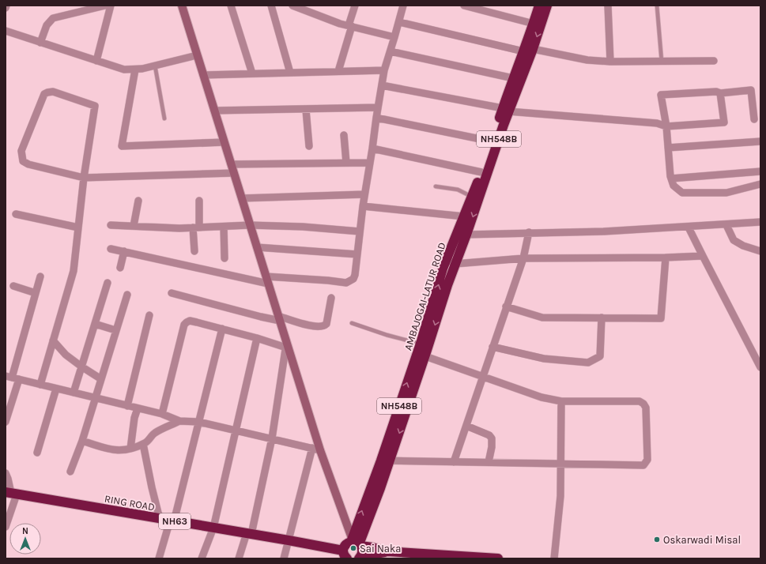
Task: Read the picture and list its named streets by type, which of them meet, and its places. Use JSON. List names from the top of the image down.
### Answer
{
  "streets": {
    "highway": [
      "NH548B",
      "AMBAJOGAI-LATUR ROAD",
      "RING ROAD",
      "NH63"
    ]
  },
  "crossings": [
    ["NH548B", "AMBAJOGAI-LATUR ROAD"],
    ["AMBAJOGAI-LATUR ROAD", "RING ROAD"]
  ],
  "places": ["Oskarwadi Misal", "Sai Naka"],
  "north": "top"
}
